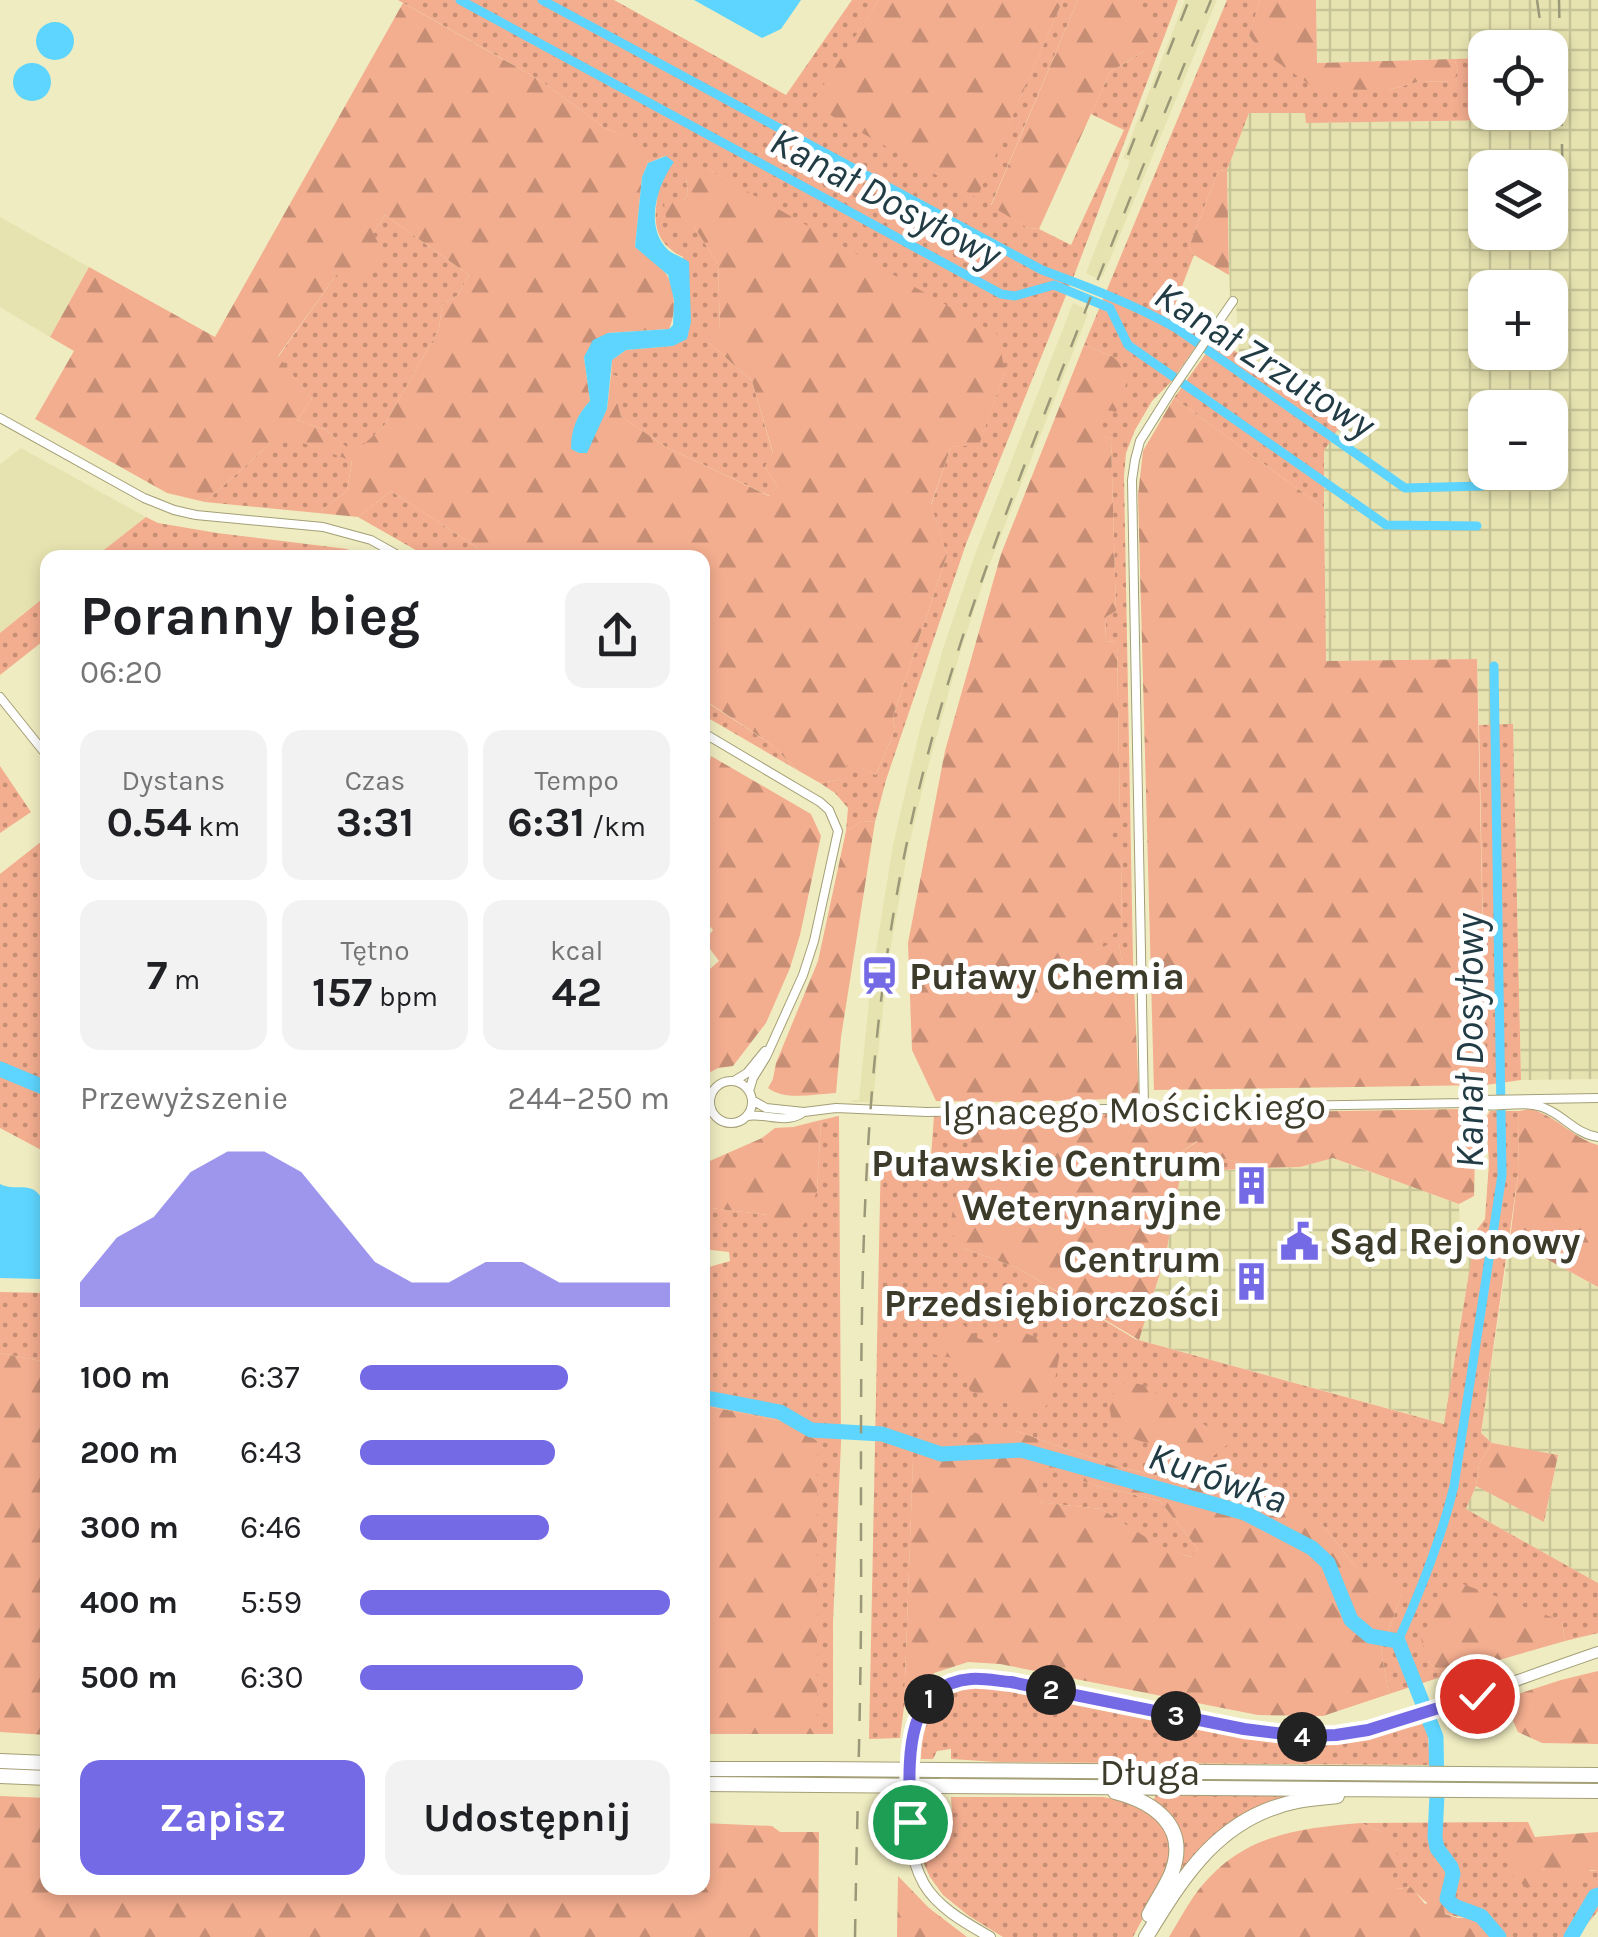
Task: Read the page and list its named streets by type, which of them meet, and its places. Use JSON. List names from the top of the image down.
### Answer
{
  "streets": {
    "highway": ["Długa"],
    "street": ["Ignacego Mościckiego"]
  },
  "water": ["Kanał Dosyłowy", "Kanał Zrzutowy", "Kurówka"],
  "places": {
    "station": ["Puławy Chemia"],
    "building": ["Puławskie Centrum Weterynaryjne", "Centrum Przedsiębiorczości"],
    "public building": ["Sąd Rejonowy"]
  },
  "page": {
    "map_buttons": ["+", "−"],
    "heading": ["Poranny bieg", "06:20"],
    "stats": [
      ["Dystans", "0.54 km"],
      ["Czas", "3:31"],
      ["Tempo", "6:31 /km"],
      ["7 m"],
      ["Tętno", "157 bpm"],
      ["kcal", "42"]
    ],
    "chart": ["Przewyższenie", "244–250 m"],
    "list": [
      {
        "name": "100 m",
        "note": "6:37"
      },
      {
        "name": "200 m",
        "note": "6:43"
      },
      {
        "name": "300 m",
        "note": "6:46"
      },
      {
        "name": "400 m",
        "note": "5:59"
      },
      {
        "name": "500 m",
        "note": "6:30"
      }
    ],
    "pins": [
      "2",
      "1",
      "3",
      "4"
    ],
    "buttons": ["Zapisz", "Udostępnij"]
  }
}
